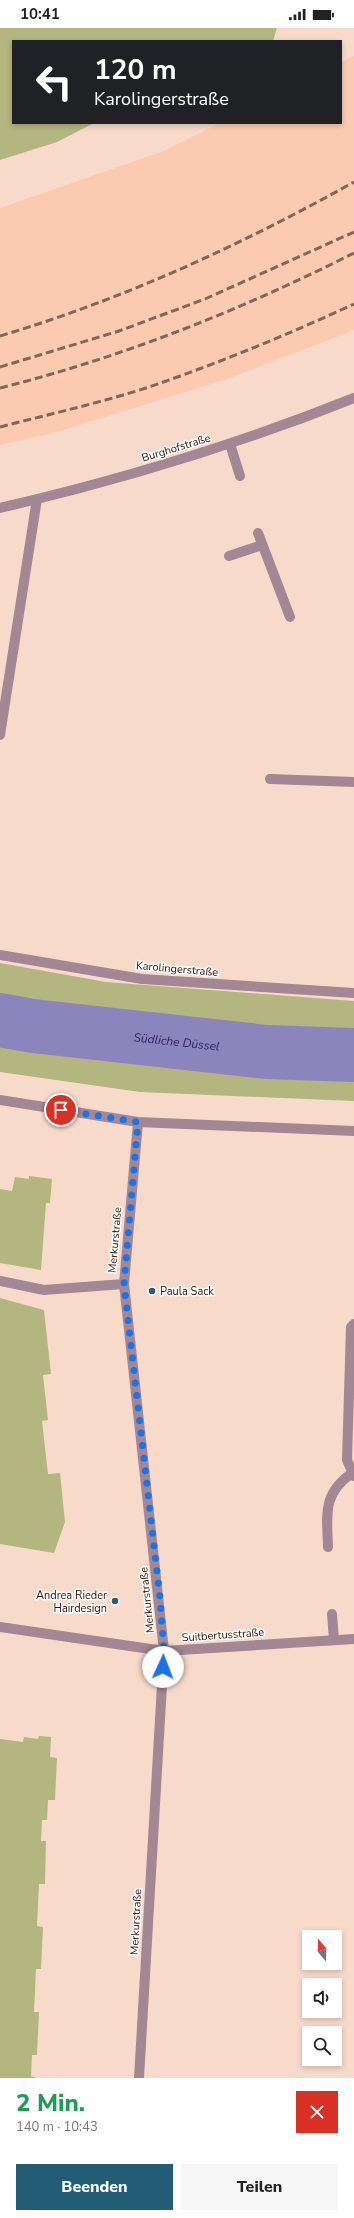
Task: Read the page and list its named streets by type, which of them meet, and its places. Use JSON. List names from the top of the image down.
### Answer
{
  "streets": {
    "street": [
      "Burghofstraße",
      "Karolingerstraße",
      "Merkurstraße",
      "Suitbertusstraße"
    ]
  },
  "crossings": [
    ["Merkurstraße", "Suitbertusstraße"]
  ],
  "water": ["Südliche Düssel"],
  "places": ["Paula Sack", "Andrea Rieder Hairdesign"],
  "north": "top",
  "page": {
    "status": "10:41",
    "turn": ["120 m", "Karolingerstraße"],
    "heading": ["2 Min.", "140 m · 10:43"],
    "buttons": ["Beenden", "Teilen"]
  }
}
